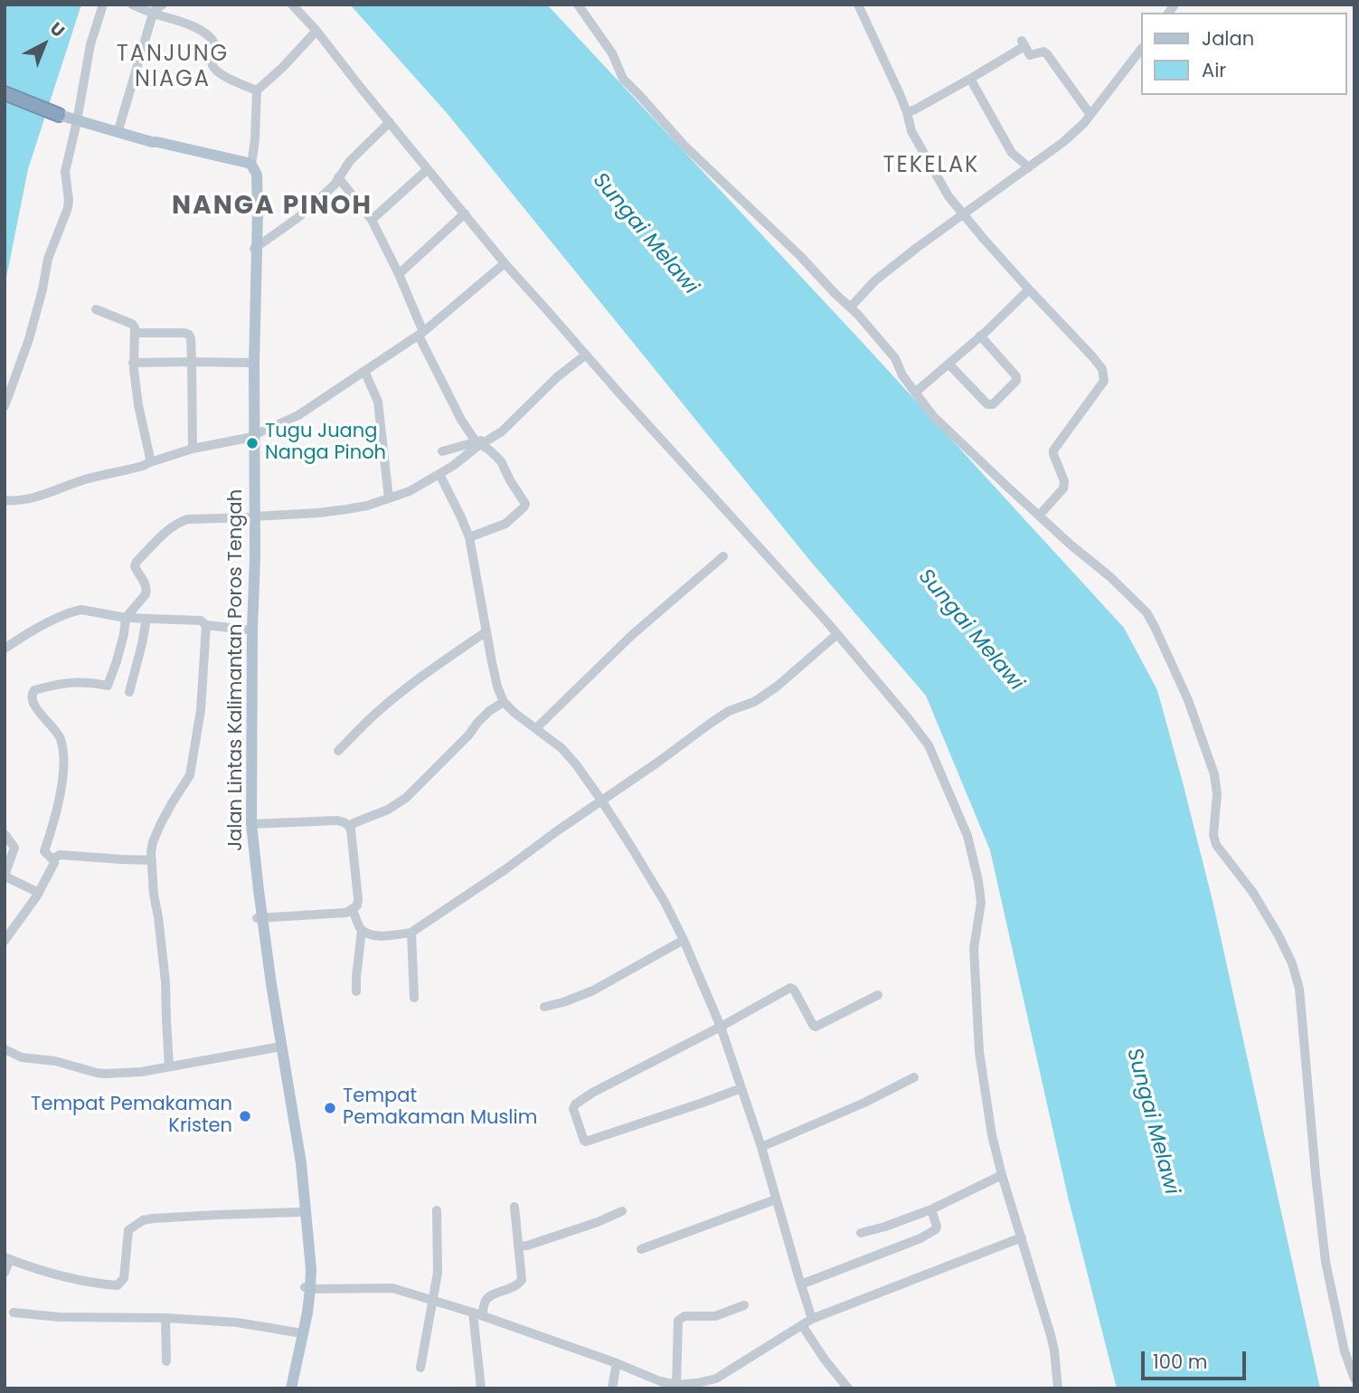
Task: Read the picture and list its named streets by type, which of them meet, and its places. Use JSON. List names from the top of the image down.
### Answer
{
  "streets": {
    "main road": ["Jalan Lintas Kalimantan Poros Tengah"]
  },
  "districts": ["TANJUNG NIAGA", "TEKELAK", "NANGA PINOH"],
  "water": ["Sungai Melawi"],
  "places": ["Tugu Juang Nanga Pinoh", "Tempat Pemakaman Muslim", "Tempat Pemakaman Kristen"],
  "legend": ["Jalan", "Air"],
  "scale_bar": "100 m",
  "north": "top right"
}
